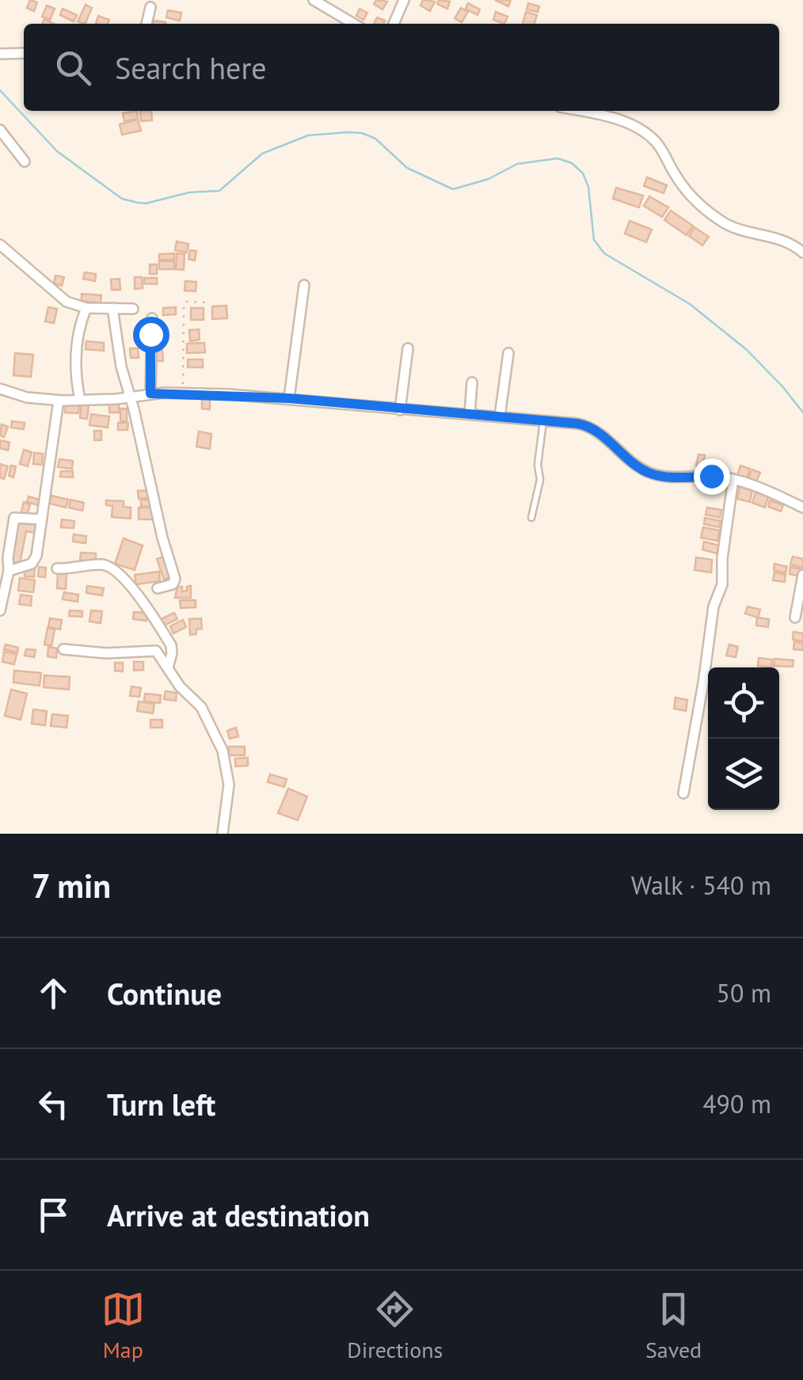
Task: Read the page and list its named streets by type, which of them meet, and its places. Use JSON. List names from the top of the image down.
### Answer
{
  "page": {
    "search": "Search here",
    "heading": ["7 min", "Walk · 540 m"],
    "list": [
      ["Continue", "50 m"],
      ["Turn left", "490 m"],
      "Arrive at destination"
    ],
    "nav": ["Map", "Directions", "Saved"]
  }
}
